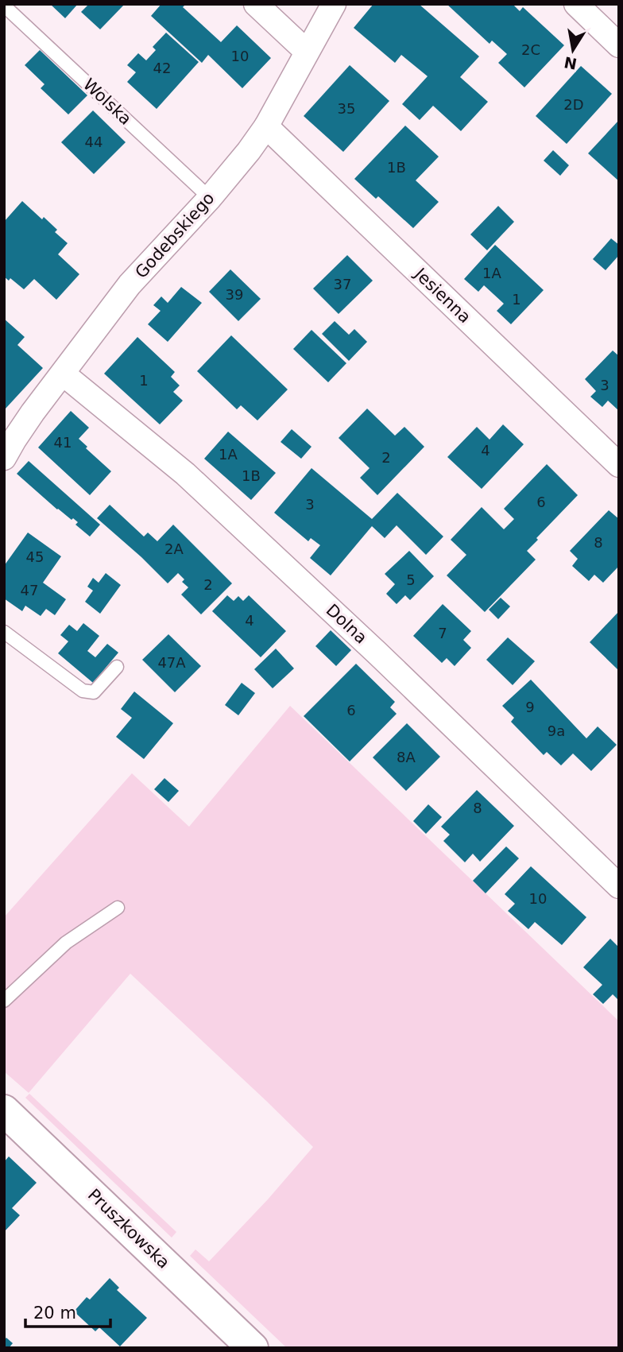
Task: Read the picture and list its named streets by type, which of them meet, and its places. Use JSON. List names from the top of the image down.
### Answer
{
  "streets": {
    "street": [
      "Godebskiego",
      "Jesienna",
      "Dolna",
      "Pruszkowska"
    ],
    "lane": ["Wolska"]
  },
  "crossings": [
    ["Wolska", "Godebskiego"],
    ["Godebskiego", "Jesienna"],
    ["Godebskiego", "Dolna"]
  ],
  "house_numbers": [
    "2C",
    "10",
    "42",
    "2D",
    "35",
    "44",
    "1B",
    "1A",
    "37",
    "39",
    "1",
    "1",
    "3",
    "41",
    "4",
    "1A",
    "2",
    "1B",
    "6",
    "3",
    "8",
    "2A",
    "45",
    "5",
    "2",
    "47",
    "4",
    "7",
    "47A",
    "9",
    "6",
    "9a",
    "8A",
    "8",
    "10"
  ],
  "scale_bar": "20 m",
  "north": "bottom"
}
